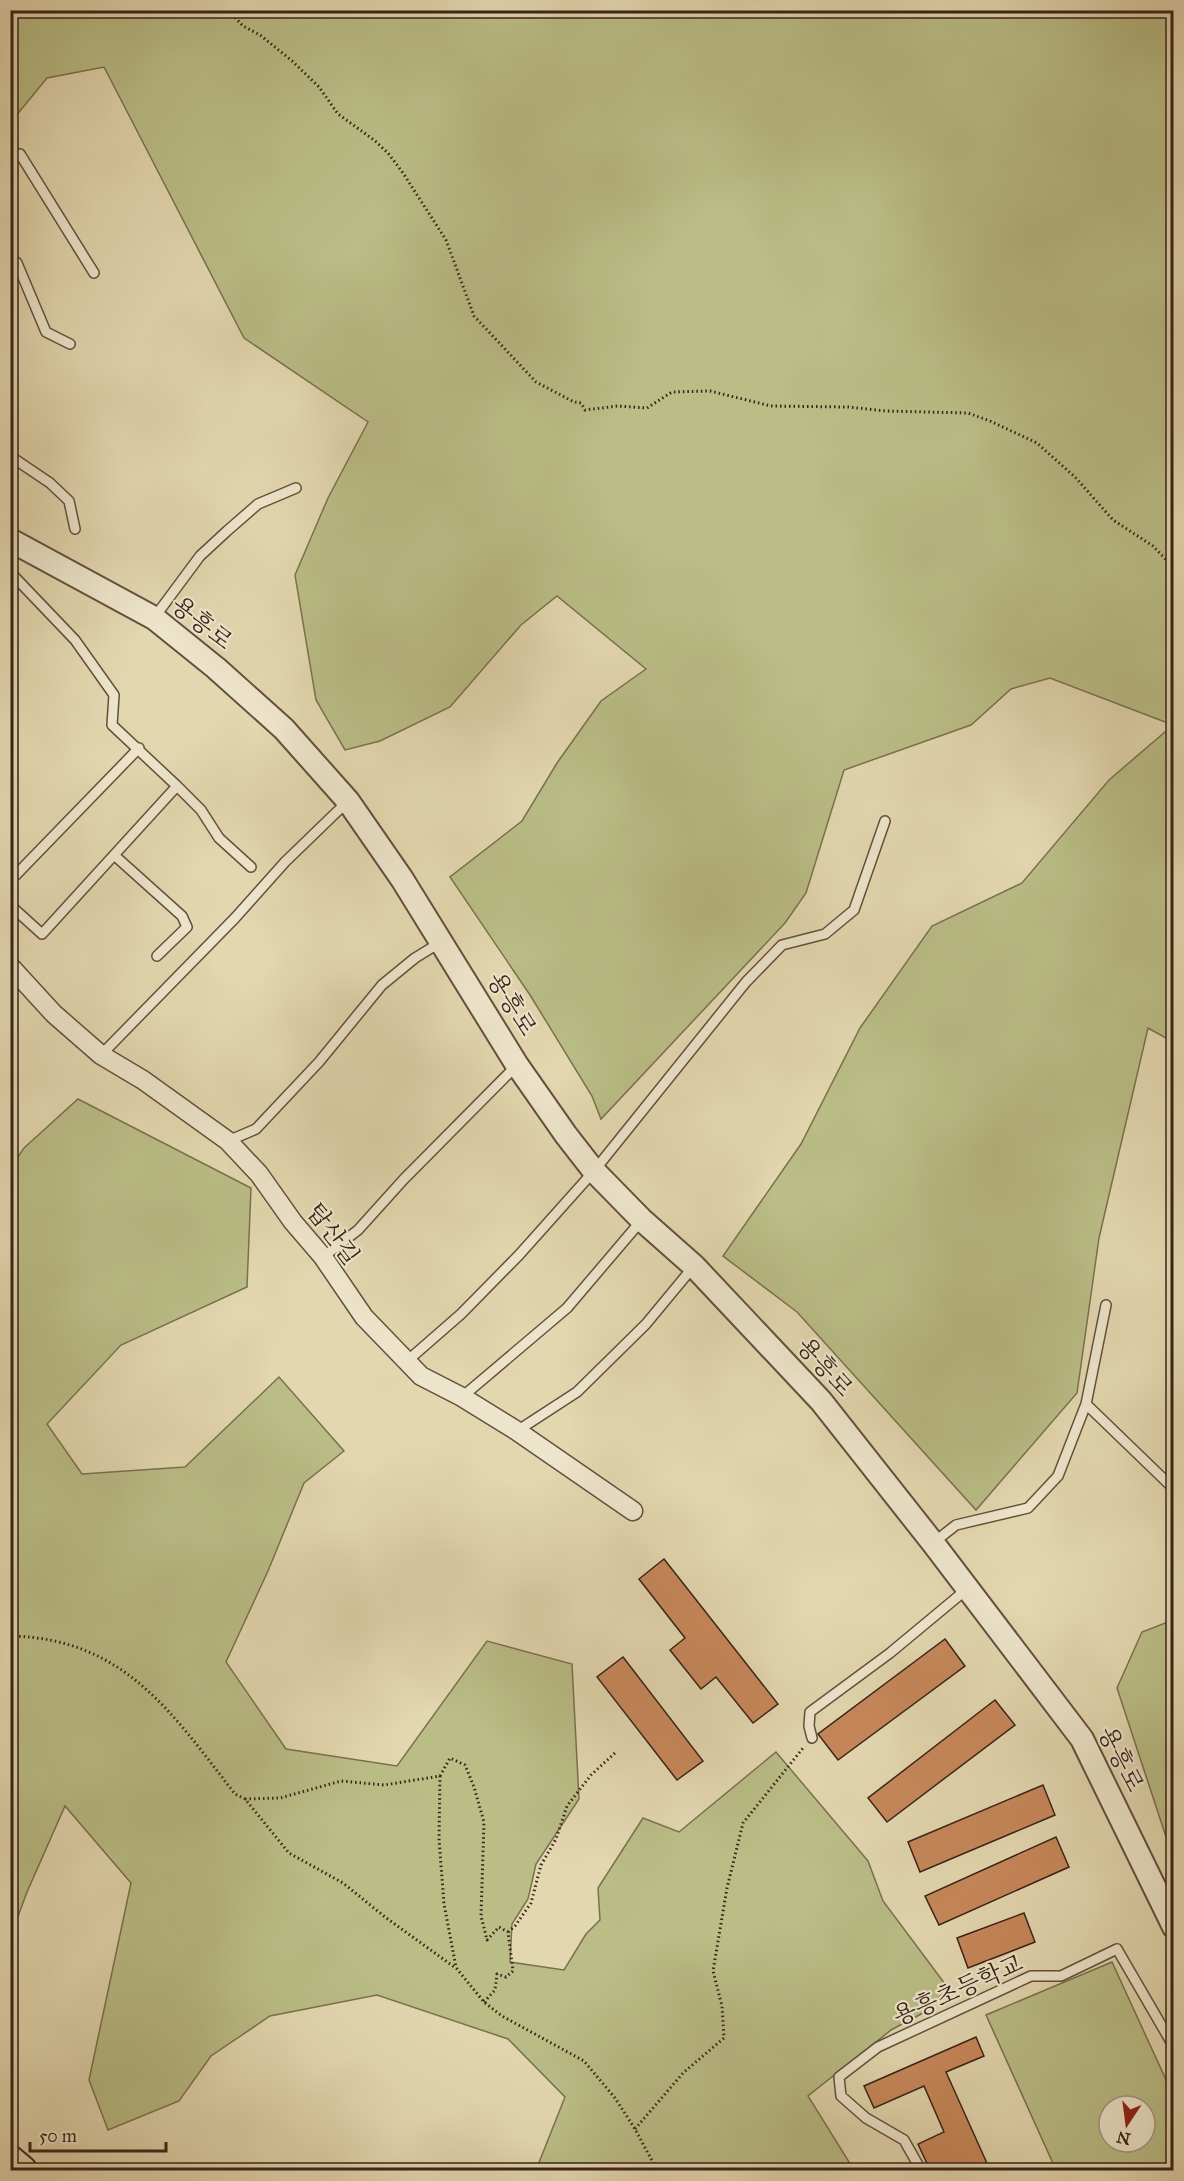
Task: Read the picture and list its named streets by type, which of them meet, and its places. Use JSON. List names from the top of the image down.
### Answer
{
  "streets": {
    "street": ["용흥로", "탑산길"],
    "lane": ["용흥초등학교"]
  },
  "scale_bar": "50 m",
  "north": "bottom"
}
